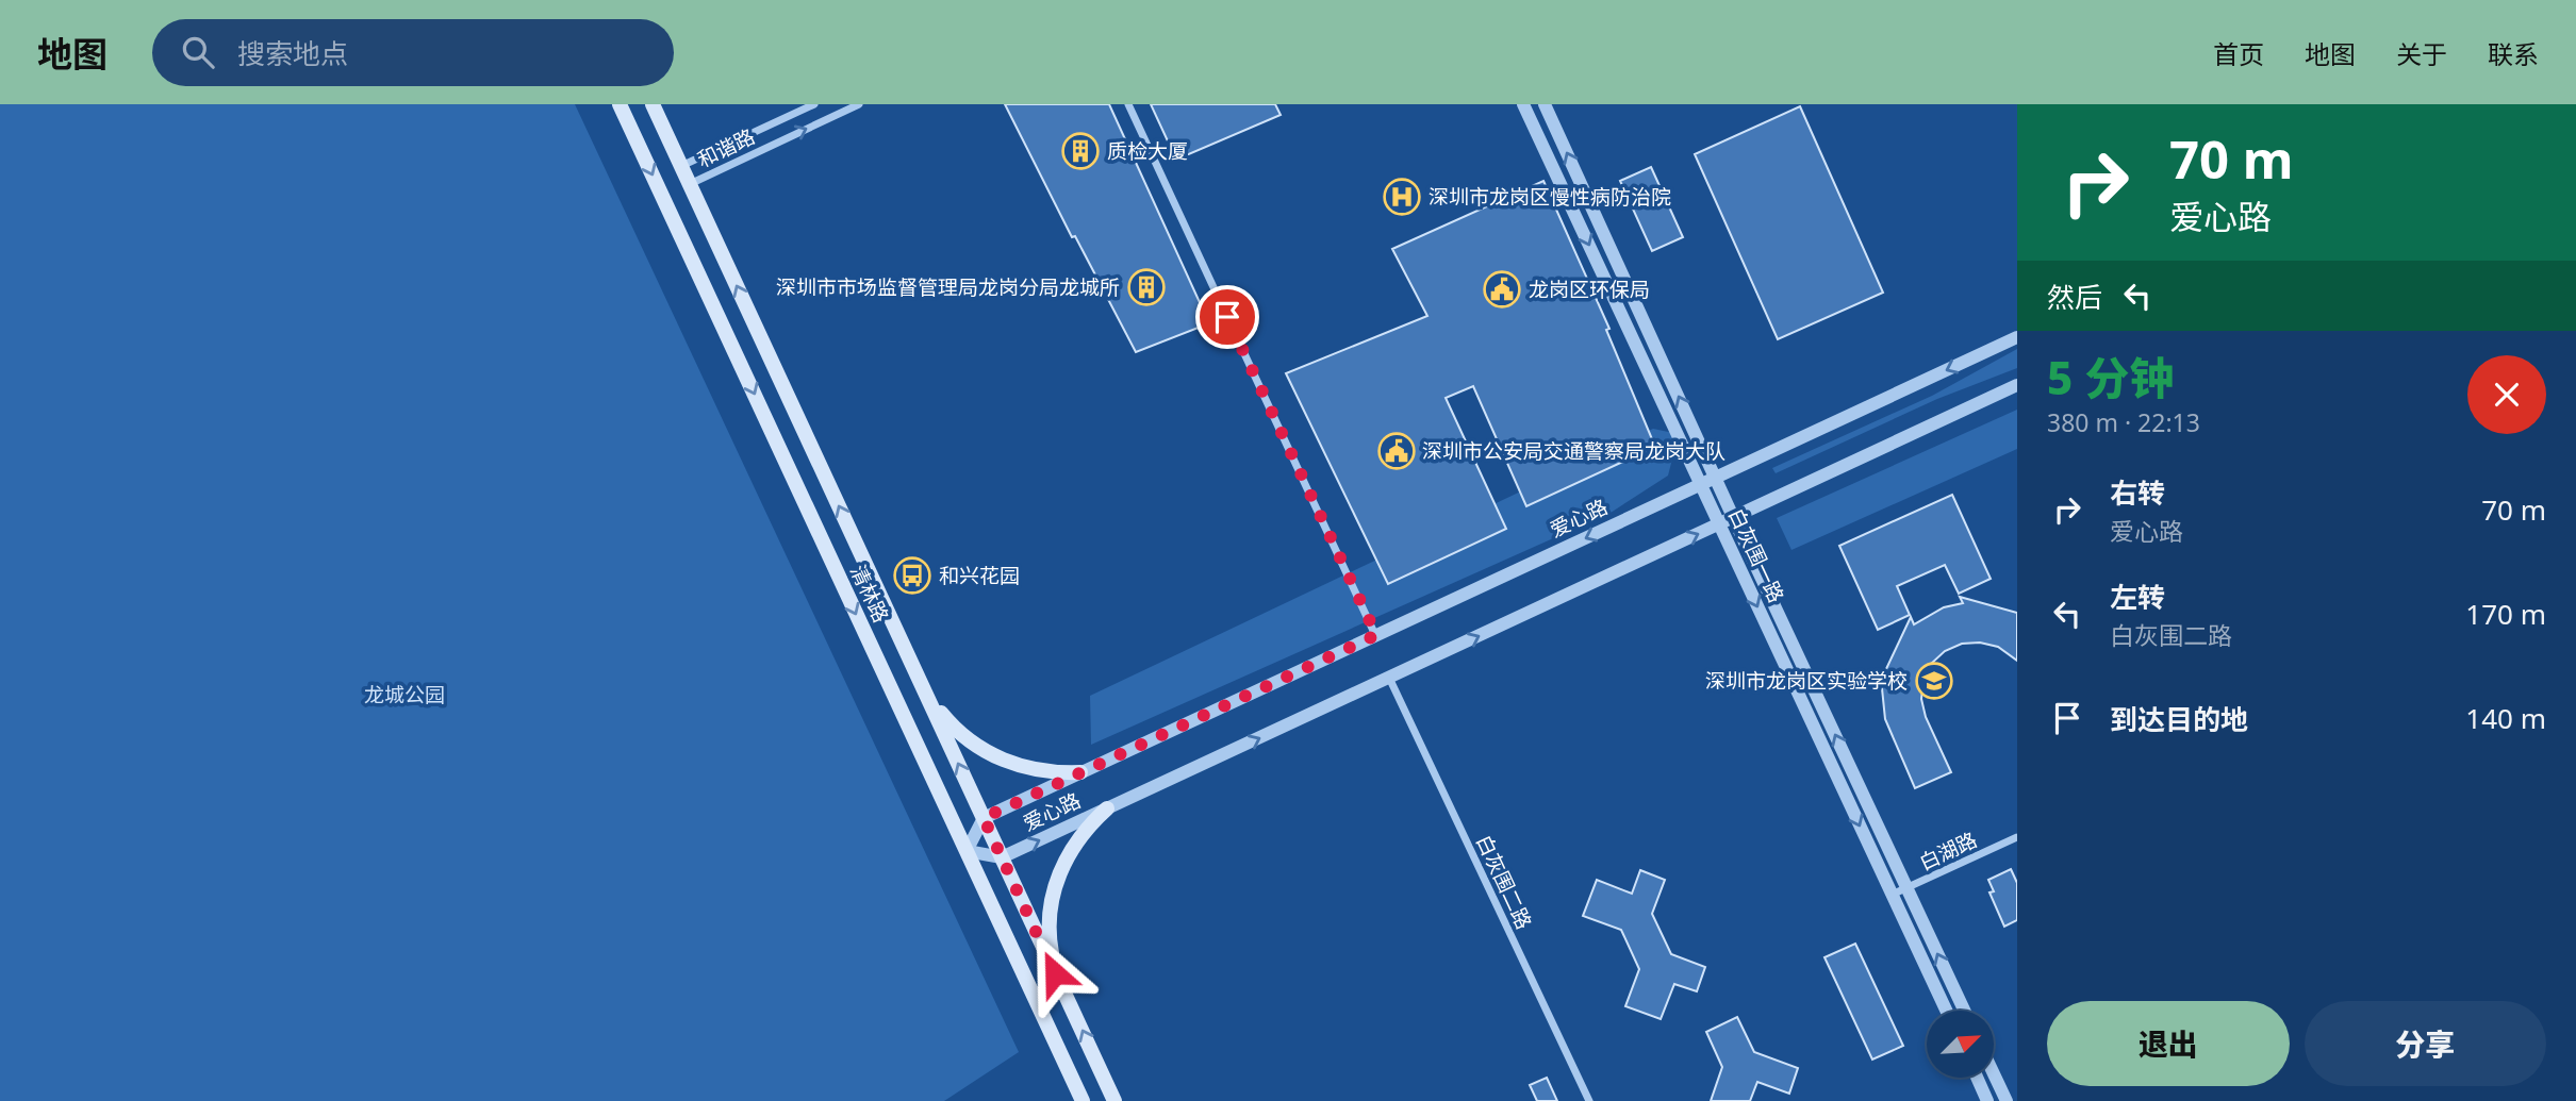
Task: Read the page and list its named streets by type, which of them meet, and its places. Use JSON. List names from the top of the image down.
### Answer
{
  "streets": {
    "main road": ["清林路"],
    "street": [
      "和谐路",
      "爱心路",
      "白灰围一路",
      "白湖路",
      "白灰围二路"
    ]
  },
  "crossings": [
    ["和谐路", "清林路"],
    ["爱心路", "白灰围一路"],
    ["爱心路", "清林路"],
    ["爱心路", "白灰围二路"],
    ["白灰围一路", "白湖路"]
  ],
  "parks": ["龙城公园"],
  "places": {
    "building": ["质检大厦", "深圳市市场监督管理局龙岗分局龙城所"],
    "hospital": ["深圳市龙岗区慢性病防治院"],
    "public building": ["龙岗区环保局", "深圳市公安局交通警察局龙岗大队"],
    "bus stop": ["和兴花园"],
    "school or university": ["深圳市龙岗区实验学校"]
  },
  "north": "top right",
  "page": {
    "header": "地图",
    "search": "搜索地点",
    "nav": [
      "首页",
      "地图",
      "关于",
      "联系"
    ],
    "turn": ["70 m", "爱心路"],
    "then": "然后",
    "heading": ["5 分钟", "380 m · 22:13"],
    "list": [
      {
        "name": "右转",
        "note": "爱心路",
        "value": "70 m"
      },
      {
        "name": "左转",
        "note": "白灰围二路",
        "value": "170 m"
      },
      {
        "name": "到达目的地",
        "value": "140 m"
      }
    ],
    "buttons": ["退出", "分享"]
  }
}
